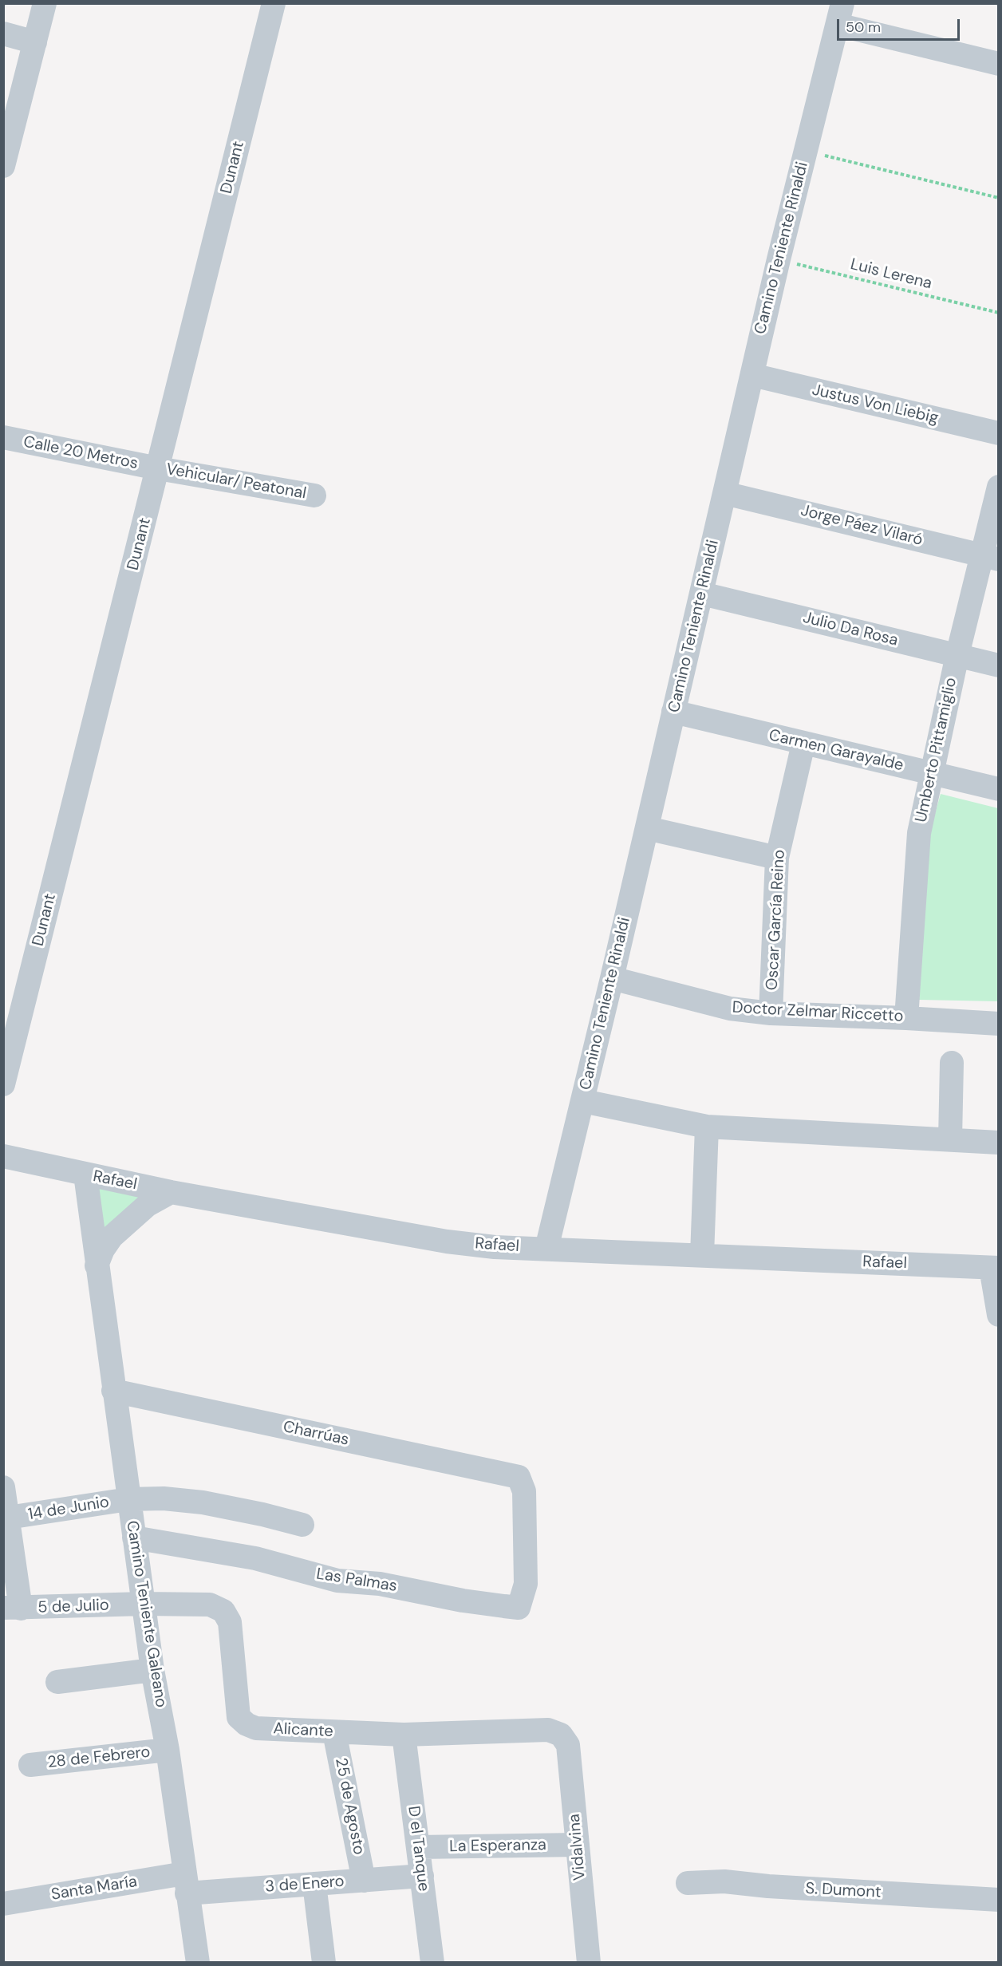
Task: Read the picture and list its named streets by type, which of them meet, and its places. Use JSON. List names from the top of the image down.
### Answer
{
  "streets": {
    "street": [
      "Dunant",
      "Camino Teniente Rinaldi",
      "Justus Von Liebig",
      "Calle 20 Metros",
      "Vehicular/ Peatonal",
      "Jorge Páez Vilaró",
      "Julio Da Rosa",
      "Umberto Pittamiglio",
      "Carmen Garayalde",
      "Oscar García Reino",
      "Doctor Zelmar Riccetto",
      "Rafael",
      "Charrúas",
      "14 de Junio",
      "Las Palmas",
      "5 de Julio",
      "Camino Teniente Galeano",
      "Alicante",
      "28 de Febrero",
      "25 de Agosto",
      "La Esperanza",
      "Vidalvina",
      "D el Tanque",
      "3 de Enero",
      "Santa María",
      "S. Dumont"
    ],
    "path": ["Luis Lerena"]
  },
  "crossings": [
    ["Dunant", "Calle 20 Metros"],
    ["Dunant", "Vehicular/ Peatonal"],
    ["Camino Teniente Rinaldi", "Luis Lerena"],
    ["Camino Teniente Rinaldi", "Justus Von Liebig"],
    ["Camino Teniente Rinaldi", "Jorge Páez Vilaró"],
    ["Camino Teniente Rinaldi", "Julio Da Rosa"],
    ["Camino Teniente Rinaldi", "Carmen Garayalde"],
    ["Camino Teniente Rinaldi", "Doctor Zelmar Riccetto"],
    ["Camino Teniente Rinaldi", "Rafael"],
    ["Calle 20 Metros", "Vehicular/ Peatonal"],
    ["Jorge Páez Vilaró", "Umberto Pittamiglio"],
    ["Julio Da Rosa", "Umberto Pittamiglio"],
    ["Umberto Pittamiglio", "Carmen Garayalde"],
    ["Umberto Pittamiglio", "Doctor Zelmar Riccetto"],
    ["Carmen Garayalde", "Oscar García Reino"],
    ["Oscar García Reino", "Doctor Zelmar Riccetto"],
    ["Rafael", "Camino Teniente Galeano"],
    ["Charrúas", "Las Palmas"],
    ["Charrúas", "Camino Teniente Galeano"],
    ["14 de Junio", "Camino Teniente Galeano"],
    ["Las Palmas", "Camino Teniente Galeano"],
    ["5 de Julio", "Camino Teniente Galeano"],
    ["5 de Julio", "Alicante"],
    ["Camino Teniente Galeano", "Alicante"],
    ["Camino Teniente Galeano", "28 de Febrero"],
    ["Camino Teniente Galeano", "3 de Enero"],
    ["Camino Teniente Galeano", "Santa María"],
    ["Alicante", "25 de Agosto"],
    ["Alicante", "Vidalvina"],
    ["Alicante", "D el Tanque"],
    ["25 de Agosto", "3 de Enero"],
    ["La Esperanza", "Vidalvina"],
    ["La Esperanza", "D el Tanque"],
    ["D el Tanque", "3 de Enero"],
    ["3 de Enero", "Santa María"]
  ],
  "scale_bar": "50 m"
}
